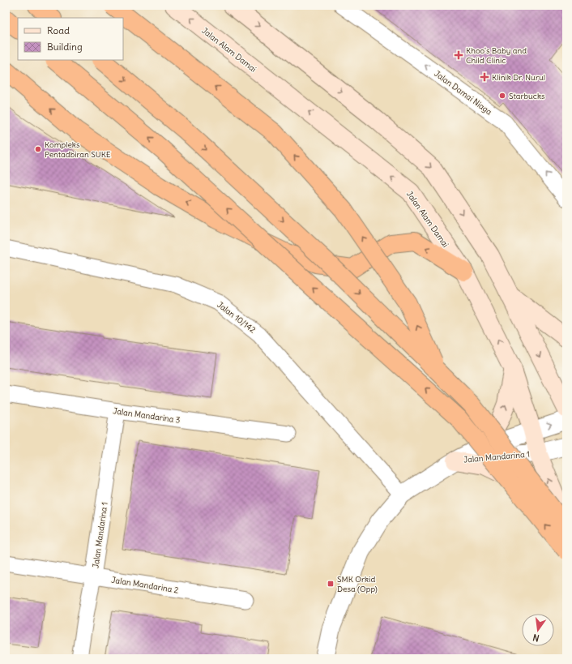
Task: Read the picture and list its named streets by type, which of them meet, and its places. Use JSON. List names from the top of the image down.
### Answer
{
  "streets": {
    "main road": ["Jalan Alam Damai"],
    "street": [
      "Jalan Damai Niaga",
      "Jalan 10/142",
      "Jalan Mandarina 3",
      "Jalan Mandarina 1",
      "Jalan Mandarina 2"
    ]
  },
  "crossings": [
    ["Jalan Alam Damai", "Jalan Mandarina 1"],
    ["Jalan 10/142", "Jalan Mandarina 1"],
    ["Jalan Mandarina 3", "Jalan Mandarina 1"],
    ["Jalan Mandarina 1", "Jalan Mandarina 2"]
  ],
  "one_way": ["Jalan Damai Niaga"],
  "places": {
    "health": ["Khoo's Baby and Child Clinic", "Klinik Dr. Nurul"],
    "other": ["Starbucks", "Kompleks Pentadbiran SUKE"],
    "transit": ["SMK Orkid Desa (Opp)"]
  },
  "legend": ["Road", "Building"],
  "north": "bottom"
}
